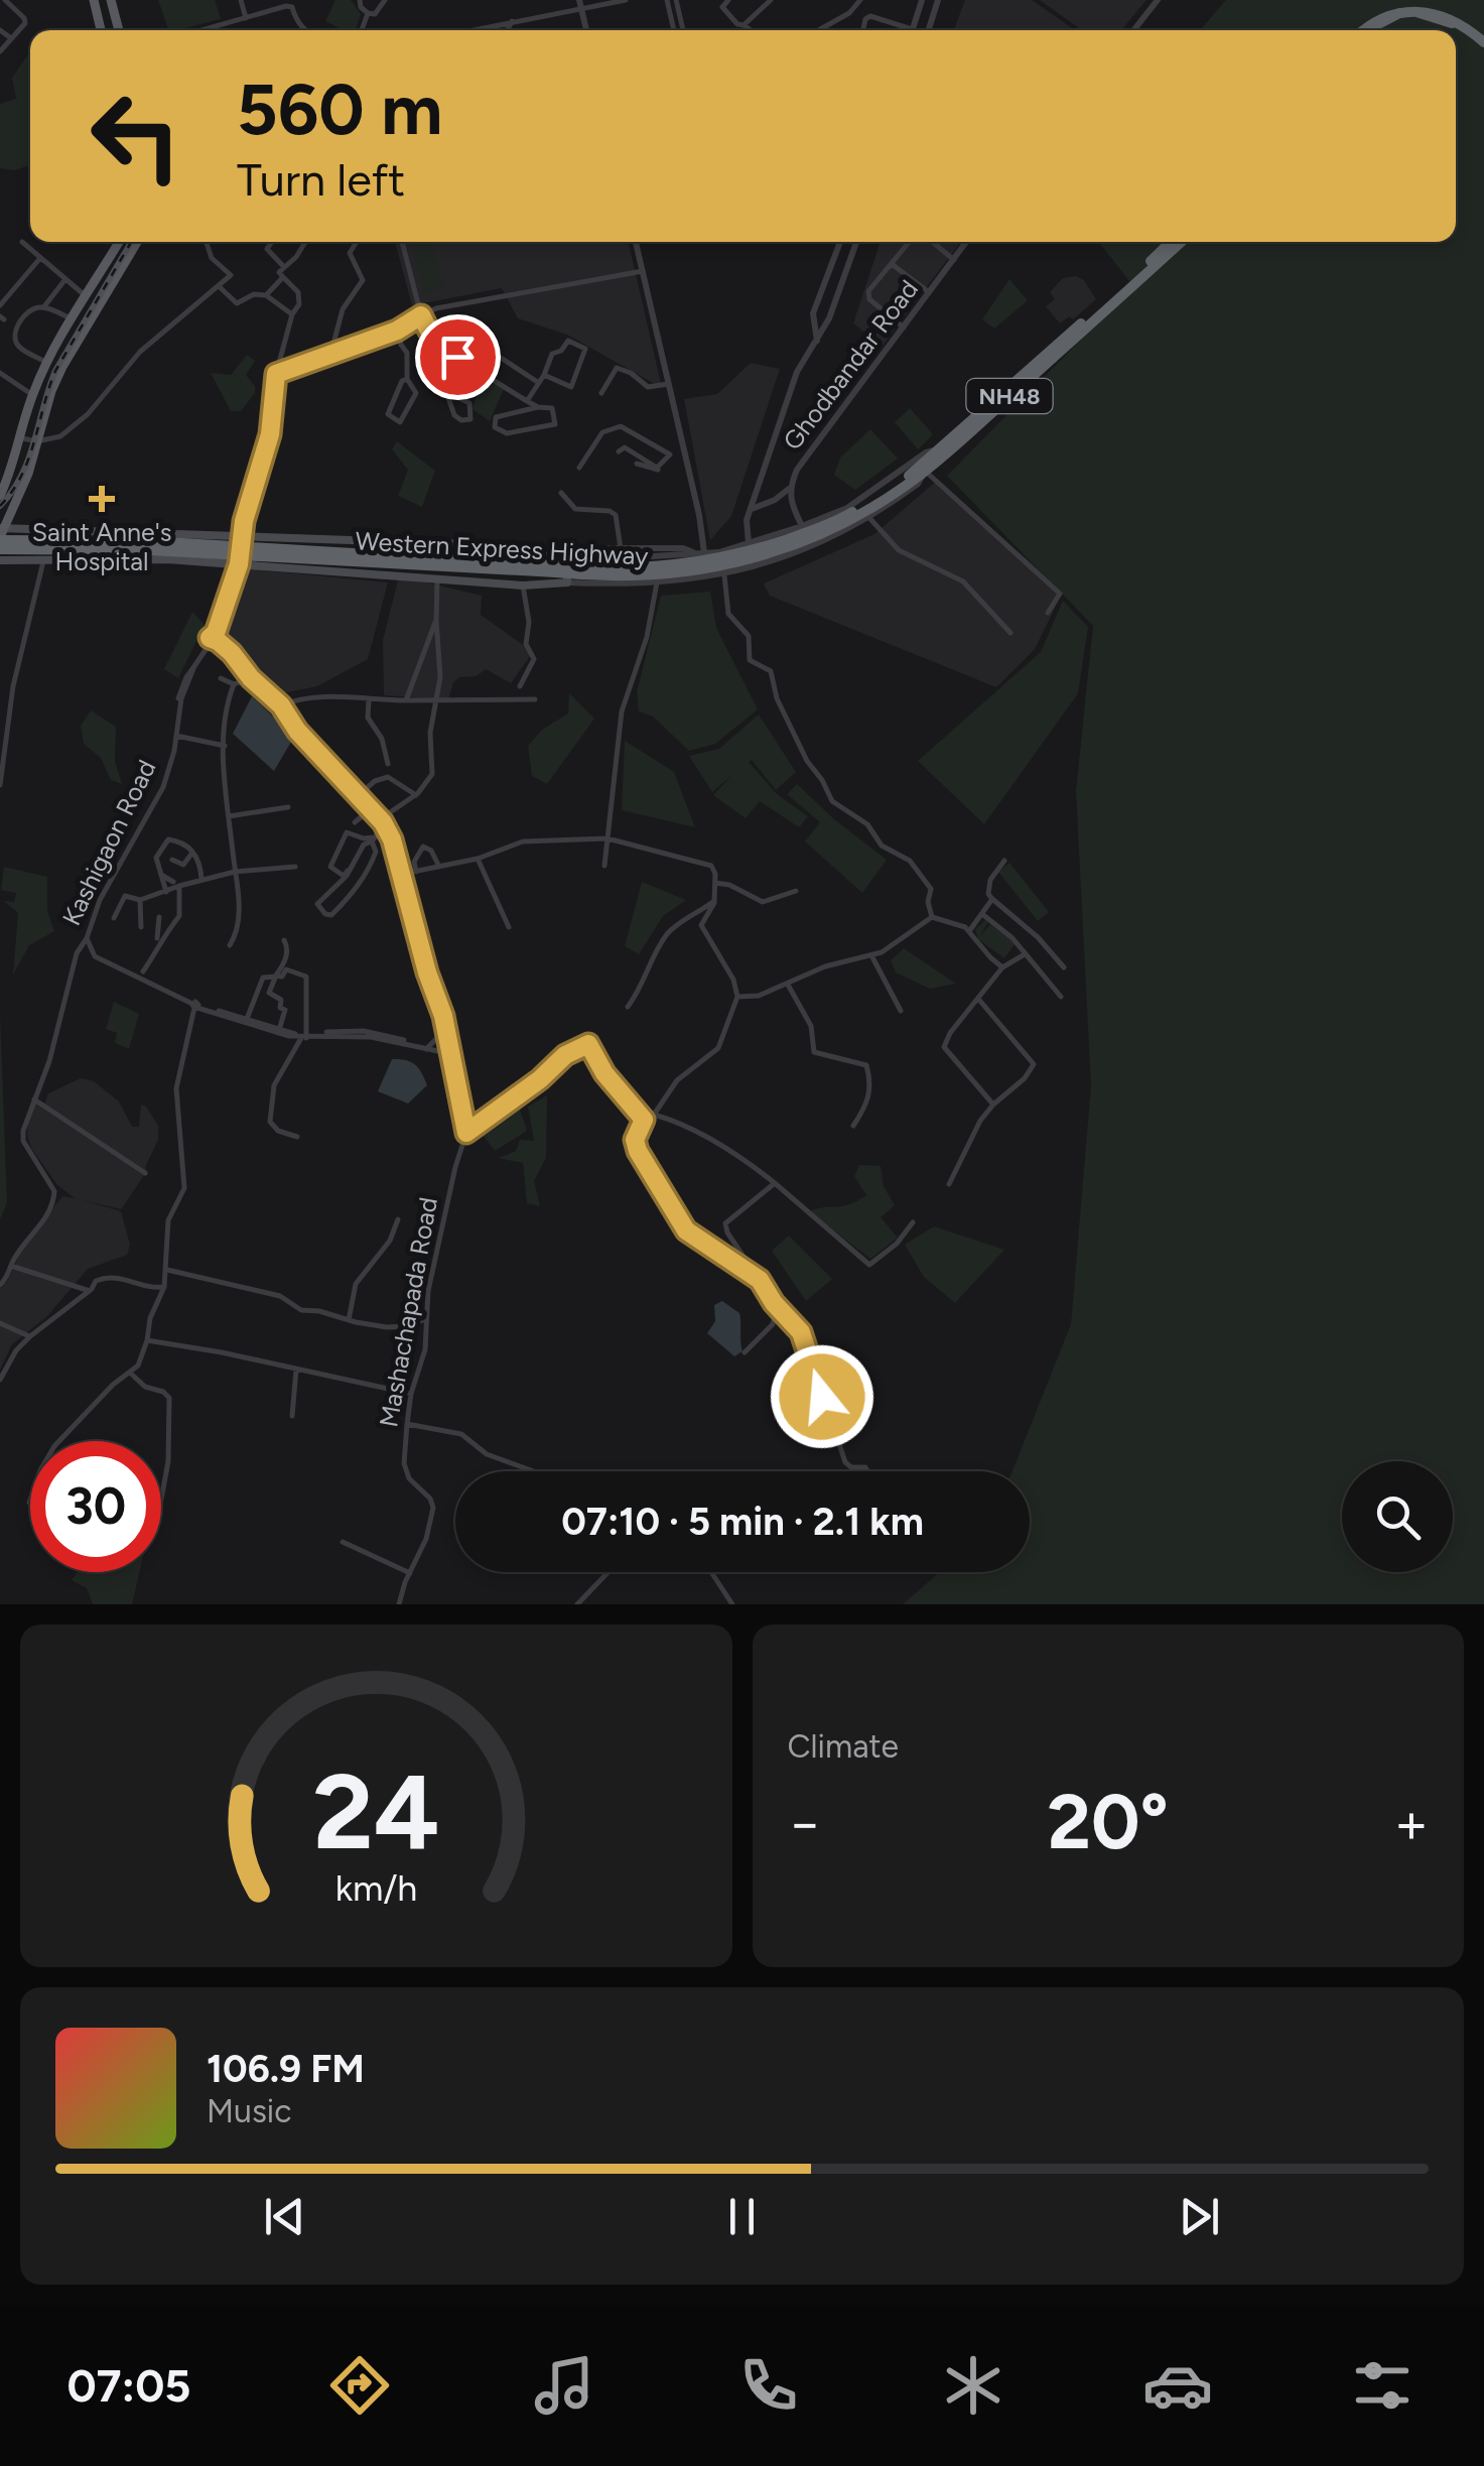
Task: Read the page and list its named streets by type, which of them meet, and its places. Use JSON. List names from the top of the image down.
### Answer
{
  "streets": {
    "highway": ["NH48", "Western Express Highway"],
    "street": ["Ghodbandar Road", "Kashigaon Road", "Mashachapada Road"]
  },
  "places": {
    "health": ["Saint Anne's Hospital"]
  },
  "page": {
    "turn": ["560 m", "Turn left"],
    "limit": "30",
    "trip": "07:10 · 5 min · 2.1 km",
    "tile": "Climate",
    "heat": ["−", "20°", "+"],
    "song": ["106.9 FM", "Music"],
    "tabs": "07:05",
    "gauge": ["24", "km/h"]
  }
}
